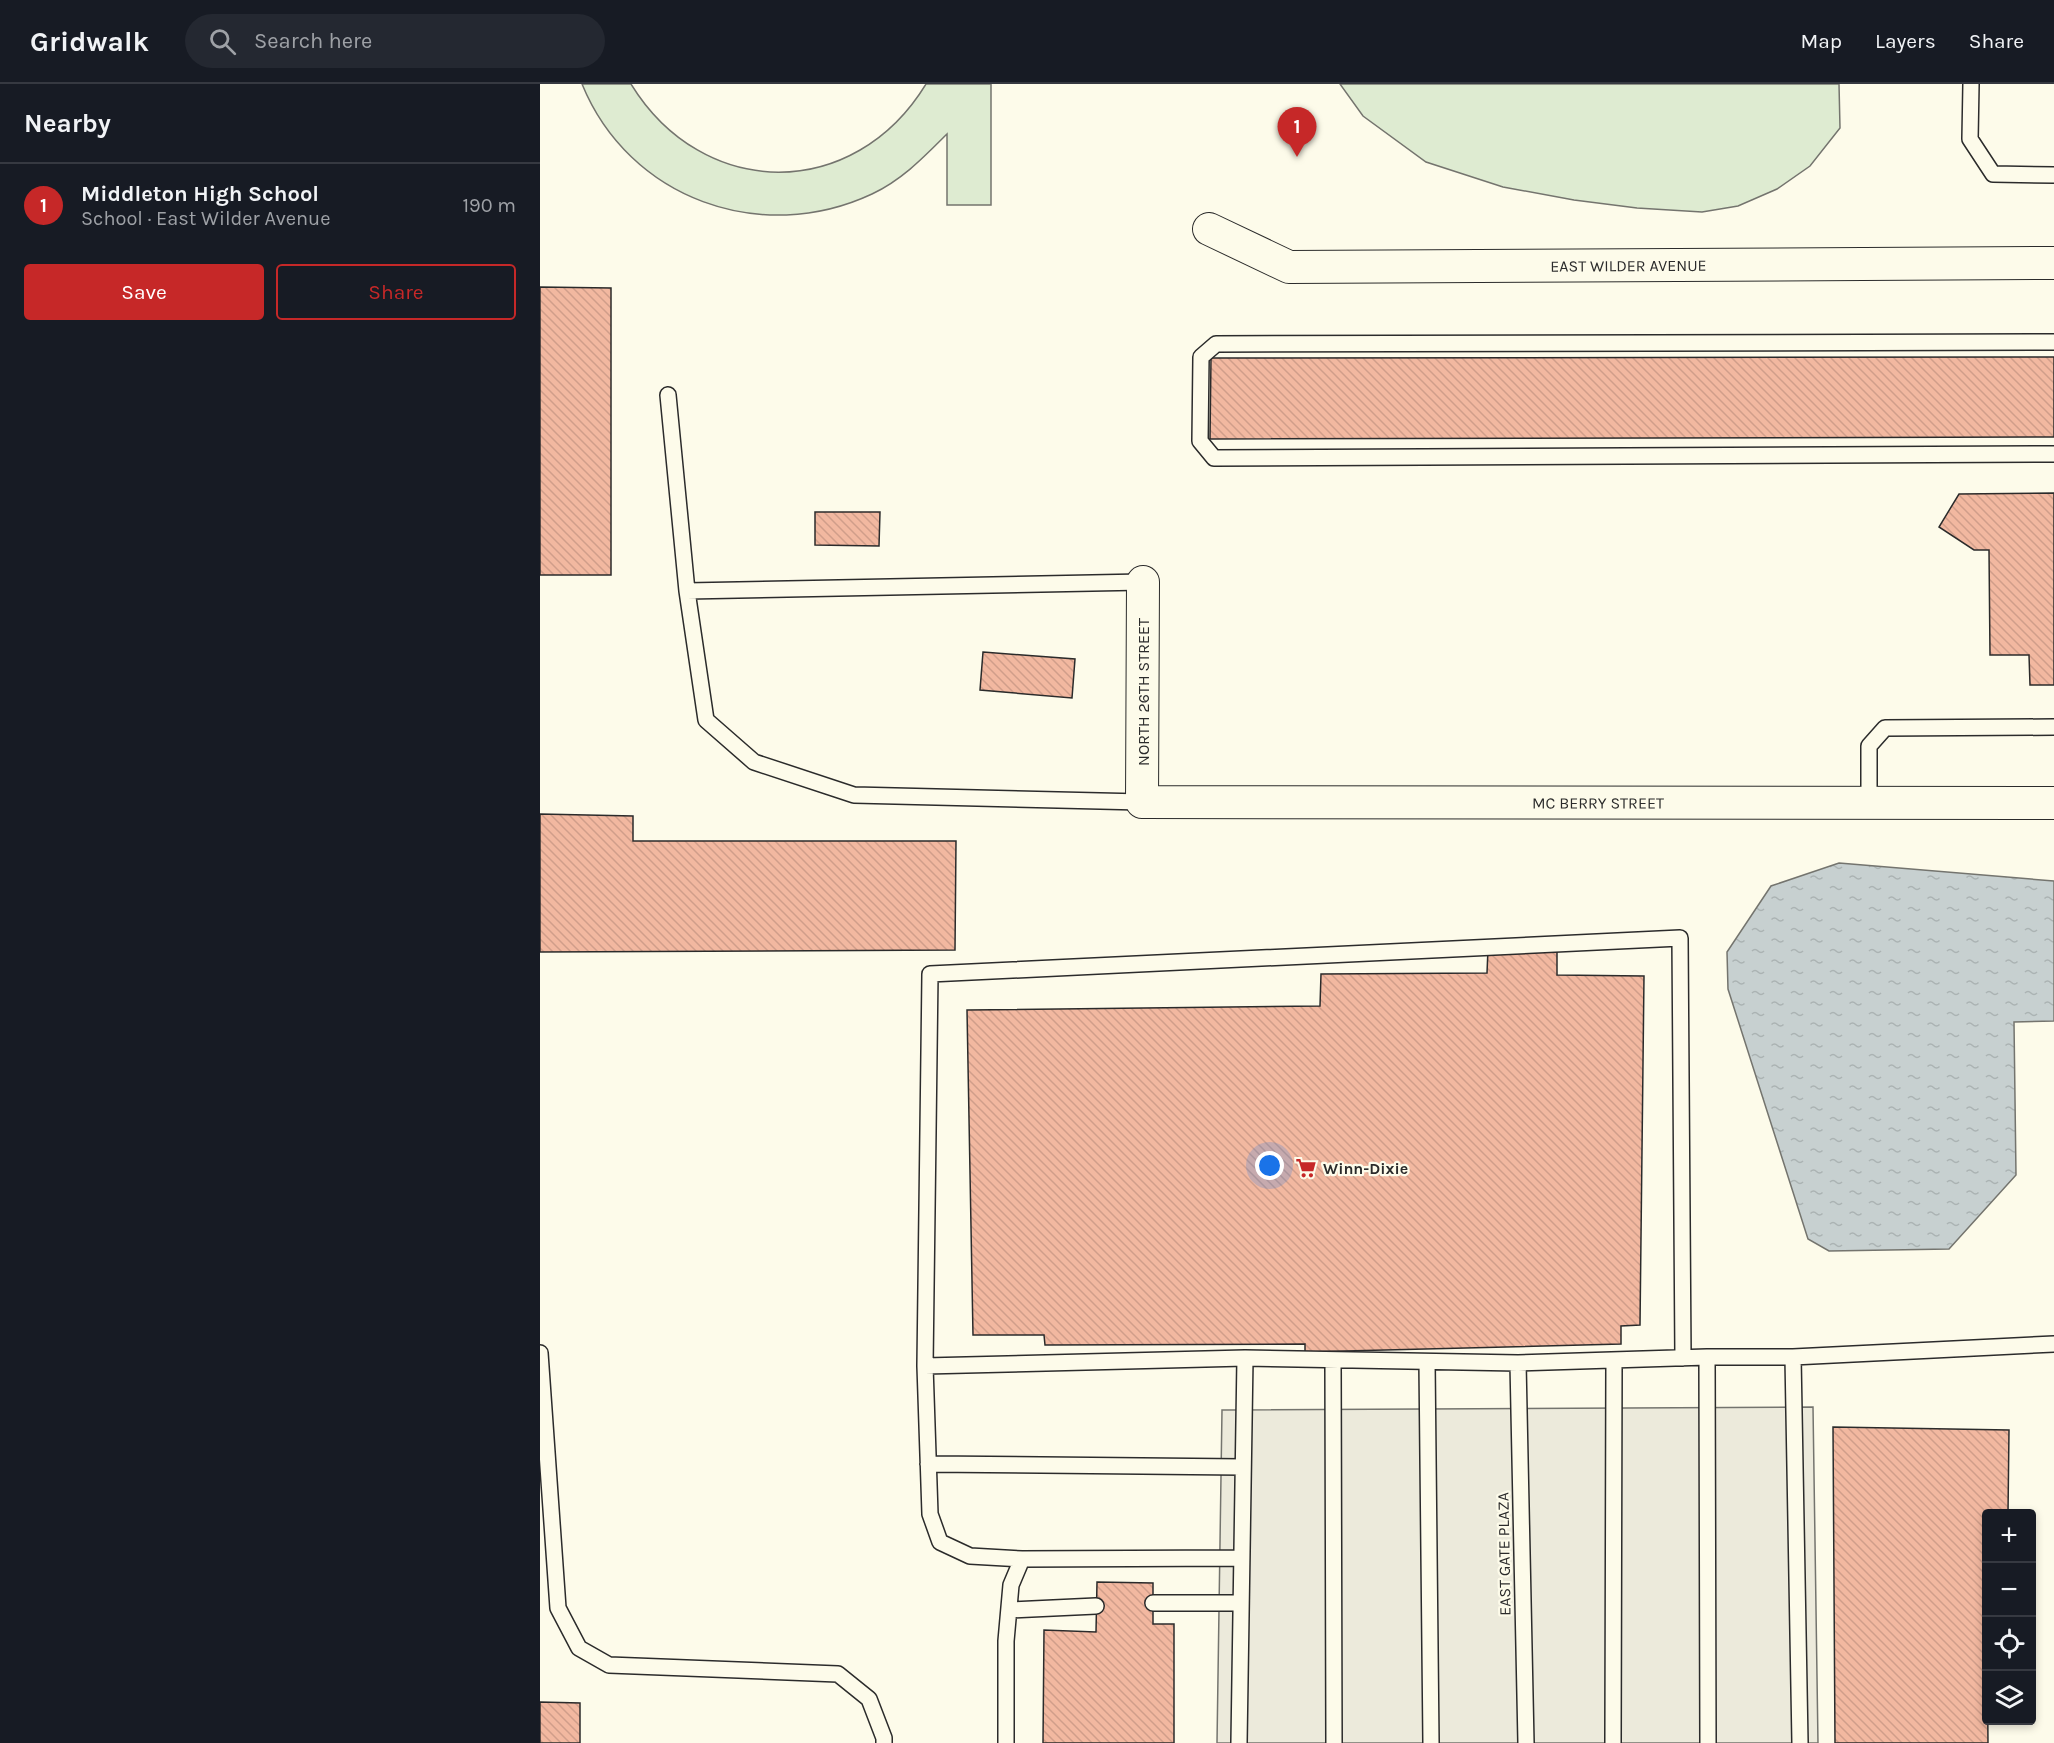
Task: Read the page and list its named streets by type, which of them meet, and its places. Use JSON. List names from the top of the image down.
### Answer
{
  "streets": {
    "street": ["EAST WILDER AVENUE", "NORTH 26TH STREET", "MC BERRY STREET"],
    "lane": ["EAST GATE PLAZA"]
  },
  "crossings": [
    ["NORTH 26TH STREET", "MC BERRY STREET"]
  ],
  "places": {
    "supermarket": ["Winn-Dixie"]
  },
  "page": {
    "header": "Gridwalk",
    "search": "Search here",
    "nav": ["Map", "Layers", "Share"],
    "heading": "Nearby",
    "pins": "1",
    "list": [
      {
        "mark": "1",
        "name": "Middleton High School",
        "note": "School · East Wilder Avenue",
        "value": "190 m"
      }
    ],
    "buttons": ["Save", "Share"],
    "map_buttons": ["+", "−"]
  }
}
